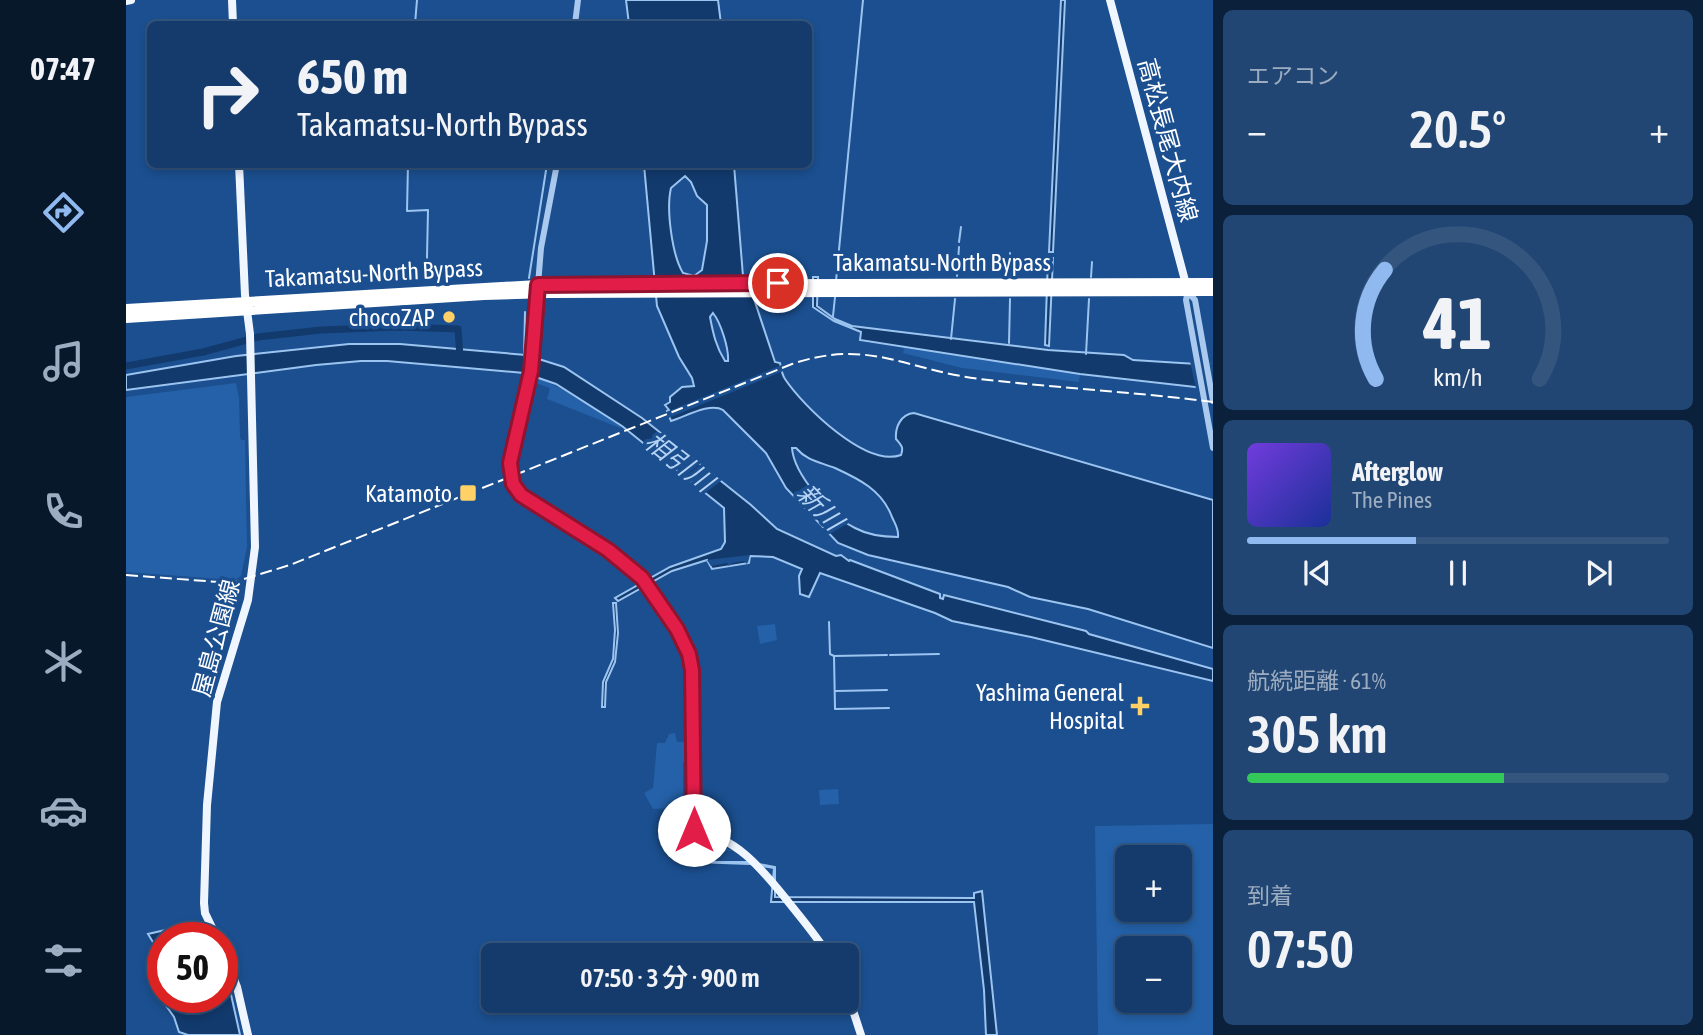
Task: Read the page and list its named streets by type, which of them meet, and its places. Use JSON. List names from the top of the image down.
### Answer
{
  "streets": {
    "highway": ["Takamatsu-North Bypass"],
    "main road": ["高松長尾大内線", "屋島公園線"]
  },
  "crossings": [
    ["高松長尾大内線", "Takamatsu-North Bypass"],
    ["Takamatsu-North Bypass", "屋島公園線"]
  ],
  "water": ["相引川", "新川"],
  "places": {
    "other": ["chocoZAP"],
    "transit": ["Katamoto"],
    "health": ["Yashima General Hospital"]
  },
  "page": {
    "tabs": "07:47",
    "tile": [
      "エアコン",
      ["航続距離 · 61%", "305 km"],
      ["到着", "07:50"]
    ],
    "turn": ["650 m", "Takamatsu-North Bypass"],
    "heat": ["−", "20.5°", "+"],
    "song": ["Afterglow", "The Pines"],
    "map_buttons": ["+", "−"],
    "limit": "50",
    "trip": "07:50 · 3 分 · 900 m",
    "gauge": ["41", "km/h"]
  }
}
